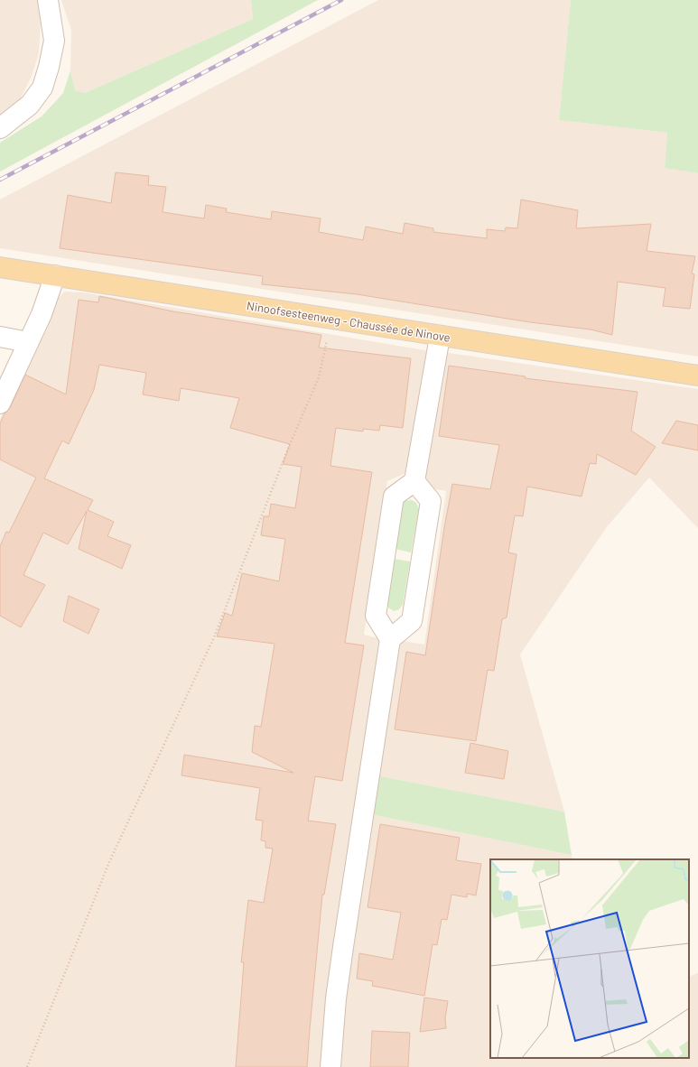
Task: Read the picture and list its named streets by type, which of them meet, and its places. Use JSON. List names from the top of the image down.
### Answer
{
  "streets": {
    "main road": ["Ninoofsesteenweg - Chaussée de Ninove"]
  }
}
